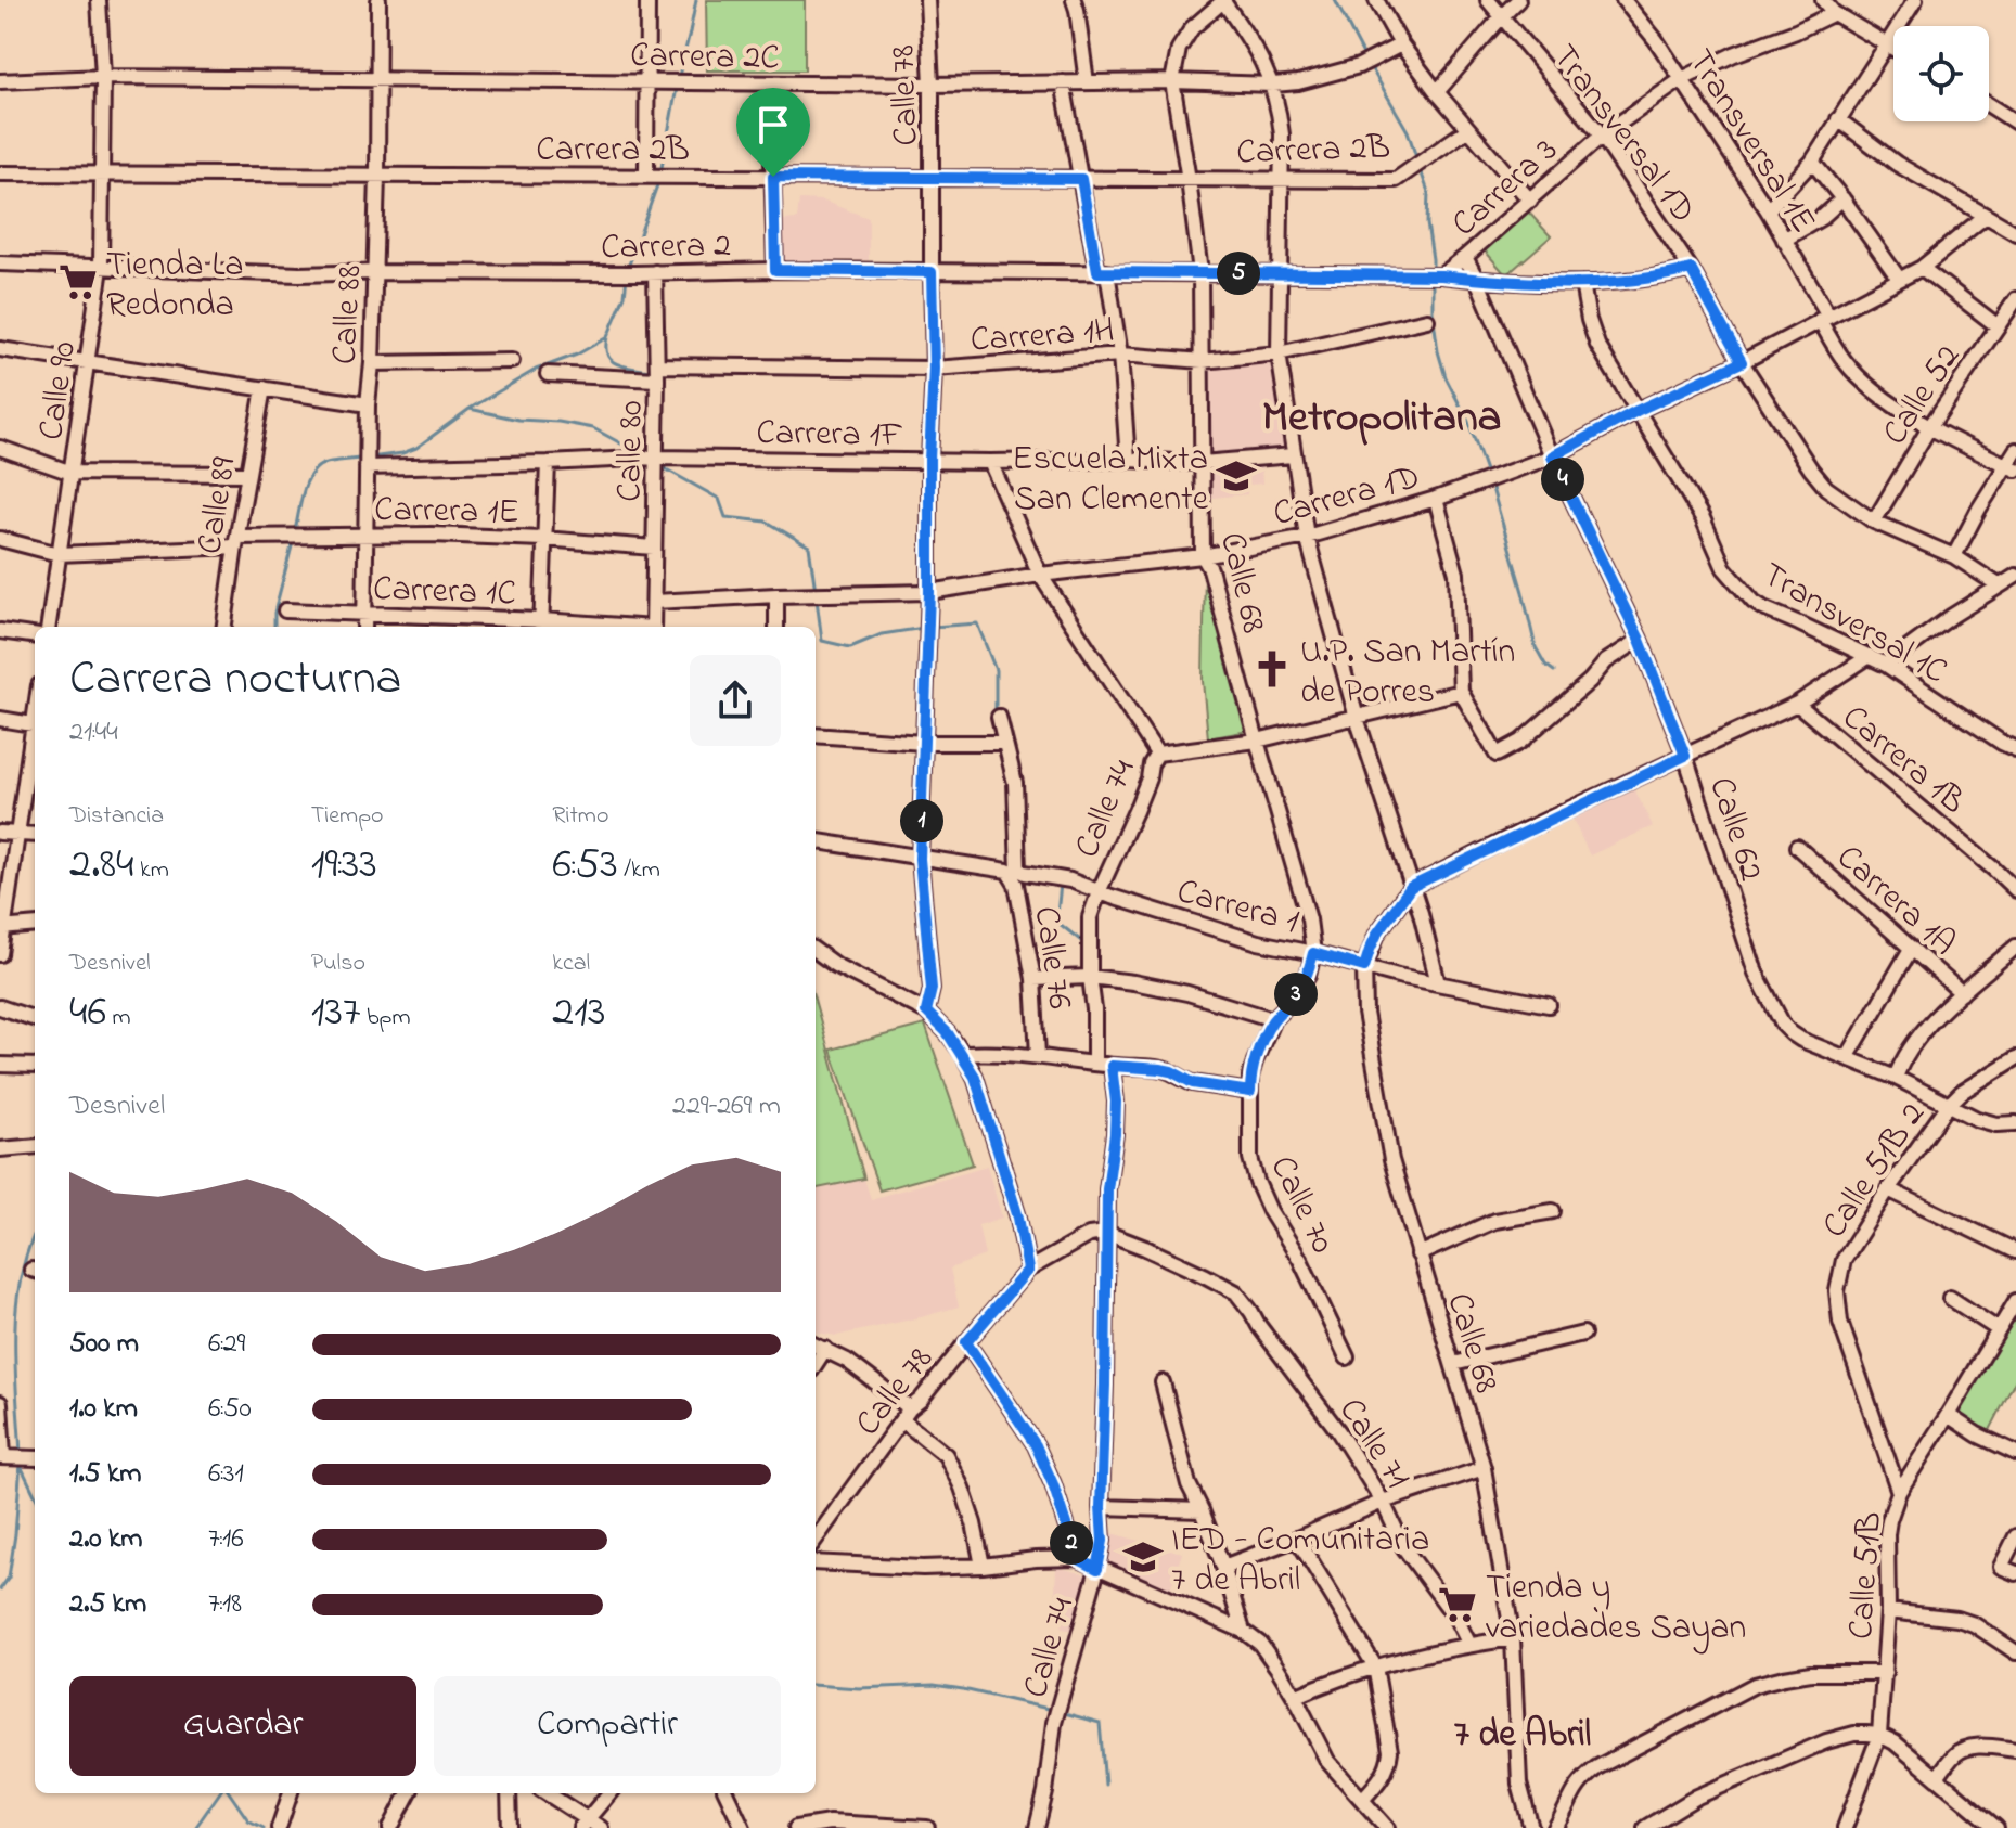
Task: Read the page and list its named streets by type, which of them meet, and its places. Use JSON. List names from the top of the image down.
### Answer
{
  "streets": {
    "street": [
      "Carrera 2C",
      "Calle 78",
      "Transversal 1D",
      "Transversal 1E",
      "Carrera 2B",
      "Carrera 3",
      "Carrera 2",
      "Calle 88",
      "Carrera 1H",
      "Calle 90",
      "Calle 52",
      "Carrera 1F",
      "Calle 80",
      "Carrera 1D",
      "Calle 89",
      "Carrera 1E",
      "Calle 68",
      "Carrera 1C",
      "Transversal 1C",
      "Carrera 1B",
      "Calle 74",
      "Calle 62",
      "Carrera 1A",
      "Carrera 1",
      "Calle 76",
      "Calle 51B 2",
      "Calle 70",
      "Calle 71",
      "Calle 51B"
    ]
  },
  "crossings": [
    ["Carrera 2C", "Calle 78"],
    ["Carrera 2C", "Calle 88"],
    ["Carrera 2C", "Calle 90"],
    ["Carrera 2C", "Calle 68"],
    ["Calle 78", "Carrera 2B"],
    ["Calle 78", "Carrera 2"],
    ["Calle 78", "Carrera 1H"],
    ["Calle 78", "Carrera 1F"],
    ["Calle 78", "Carrera 1D"],
    ["Calle 78", "Carrera 1"],
    ["Transversal 1D", "Carrera 3"],
    ["Transversal 1D", "Carrera 2"],
    ["Transversal 1D", "Calle 52"],
    ["Transversal 1D", "Carrera 1D"],
    ["Transversal 1D", "Carrera 1B"],
    ["Transversal 1E", "Carrera 3"],
    ["Transversal 1E", "Calle 52"],
    ["Transversal 1E", "Carrera 1D"],
    ["Carrera 2B", "Calle 88"],
    ["Carrera 2B", "Calle 90"],
    ["Carrera 2B", "Calle 68"],
    ["Carrera 3", "Carrera 2"],
    ["Carrera 3", "Calle 62"],
    ["Carrera 2", "Calle 88"],
    ["Carrera 2", "Calle 90"],
    ["Carrera 2", "Calle 80"],
    ["Carrera 2", "Calle 68"],
    ["Carrera 2", "Transversal 1C"],
    ["Carrera 2", "Calle 62"],
    ["Calle 88", "Carrera 1F"],
    ["Calle 88", "Carrera 1E"],
    ["Calle 88", "Carrera 1C"],
    ["Carrera 1H", "Calle 80"],
    ["Carrera 1H", "Calle 68"],
    ["Calle 90", "Carrera 1E"],
    ["Carrera 1F", "Calle 80"],
    ["Carrera 1F", "Calle 68"],
    ["Carrera 1F", "Calle 74"],
    ["Calle 80", "Carrera 1D"],
    ["Calle 80", "Carrera 1E"],
    ["Carrera 1D", "Calle 68"],
    ["Carrera 1D", "Transversal 1C"],
    ["Carrera 1D", "Calle 74"],
    ["Carrera 1D", "Calle 62"],
    ["Calle 89", "Carrera 1E"],
    ["Calle 68", "Carrera 1B"],
    ["Calle 68", "Carrera 1"],
    ["Transversal 1C", "Carrera 1B"],
    ["Carrera 1B", "Calle 62"],
    ["Calle 74", "Carrera 1"],
    ["Calle 74", "Calle 71"],
    ["Carrera 1", "Calle 76"],
    ["Calle 51B 2", "Calle 51B"]
  ],
  "districts": ["Metropolitana", "7 de Abril"],
  "places": {
    "supermarket": ["Tienda La Redonda", "Tienda y variedades Sayan"],
    "school or university": ["Escuela Mixta San Clemente", "IED - Comunitaria 7 de Abril"],
    "church": ["U.P. San Martín de Porres"]
  },
  "page": {
    "pins": [
      "5",
      "4",
      "1",
      "3",
      "2"
    ],
    "heading": ["Carrera nocturna", "21:44"],
    "stats": [
      ["Distancia", "2.84 km"],
      ["Tiempo", "19:33"],
      ["Ritmo", "6:53 /km"],
      ["Desnivel", "46 m"],
      ["Pulso", "137 bpm"],
      ["kcal", "213"]
    ],
    "chart": ["Desnivel", "229–269 m"],
    "list": [
      {
        "name": "500 m",
        "note": "6:29"
      },
      {
        "name": "1.0 km",
        "note": "6:50"
      },
      {
        "name": "1.5 km",
        "note": "6:31"
      },
      {
        "name": "2.0 km",
        "note": "7:16"
      },
      {
        "name": "2.5 km",
        "note": "7:18"
      }
    ],
    "buttons": ["Guardar", "Compartir"]
  }
}
